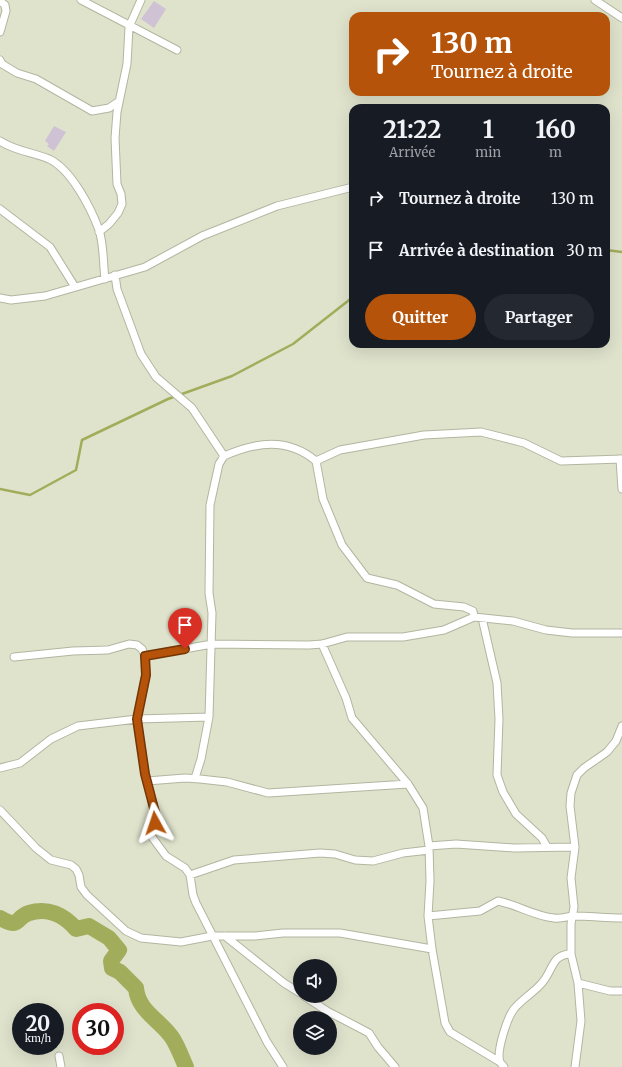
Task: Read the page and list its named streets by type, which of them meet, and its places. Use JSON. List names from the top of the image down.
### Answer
{
  "page": {
    "turn": ["130 m", "Tournez à droite"],
    "eta": [
      "21:22",
      "Arrivée",
      "1",
      "min",
      "160",
      "m"
    ],
    "list": [
      {
        "name": "Tournez à droite",
        "value": "130 m"
      },
      {
        "name": "Arrivée à destination",
        "value": "30 m"
      }
    ],
    "buttons": ["Quitter", "Partager"],
    "speed": "20 km/h",
    "limit": "30"
  }
}
